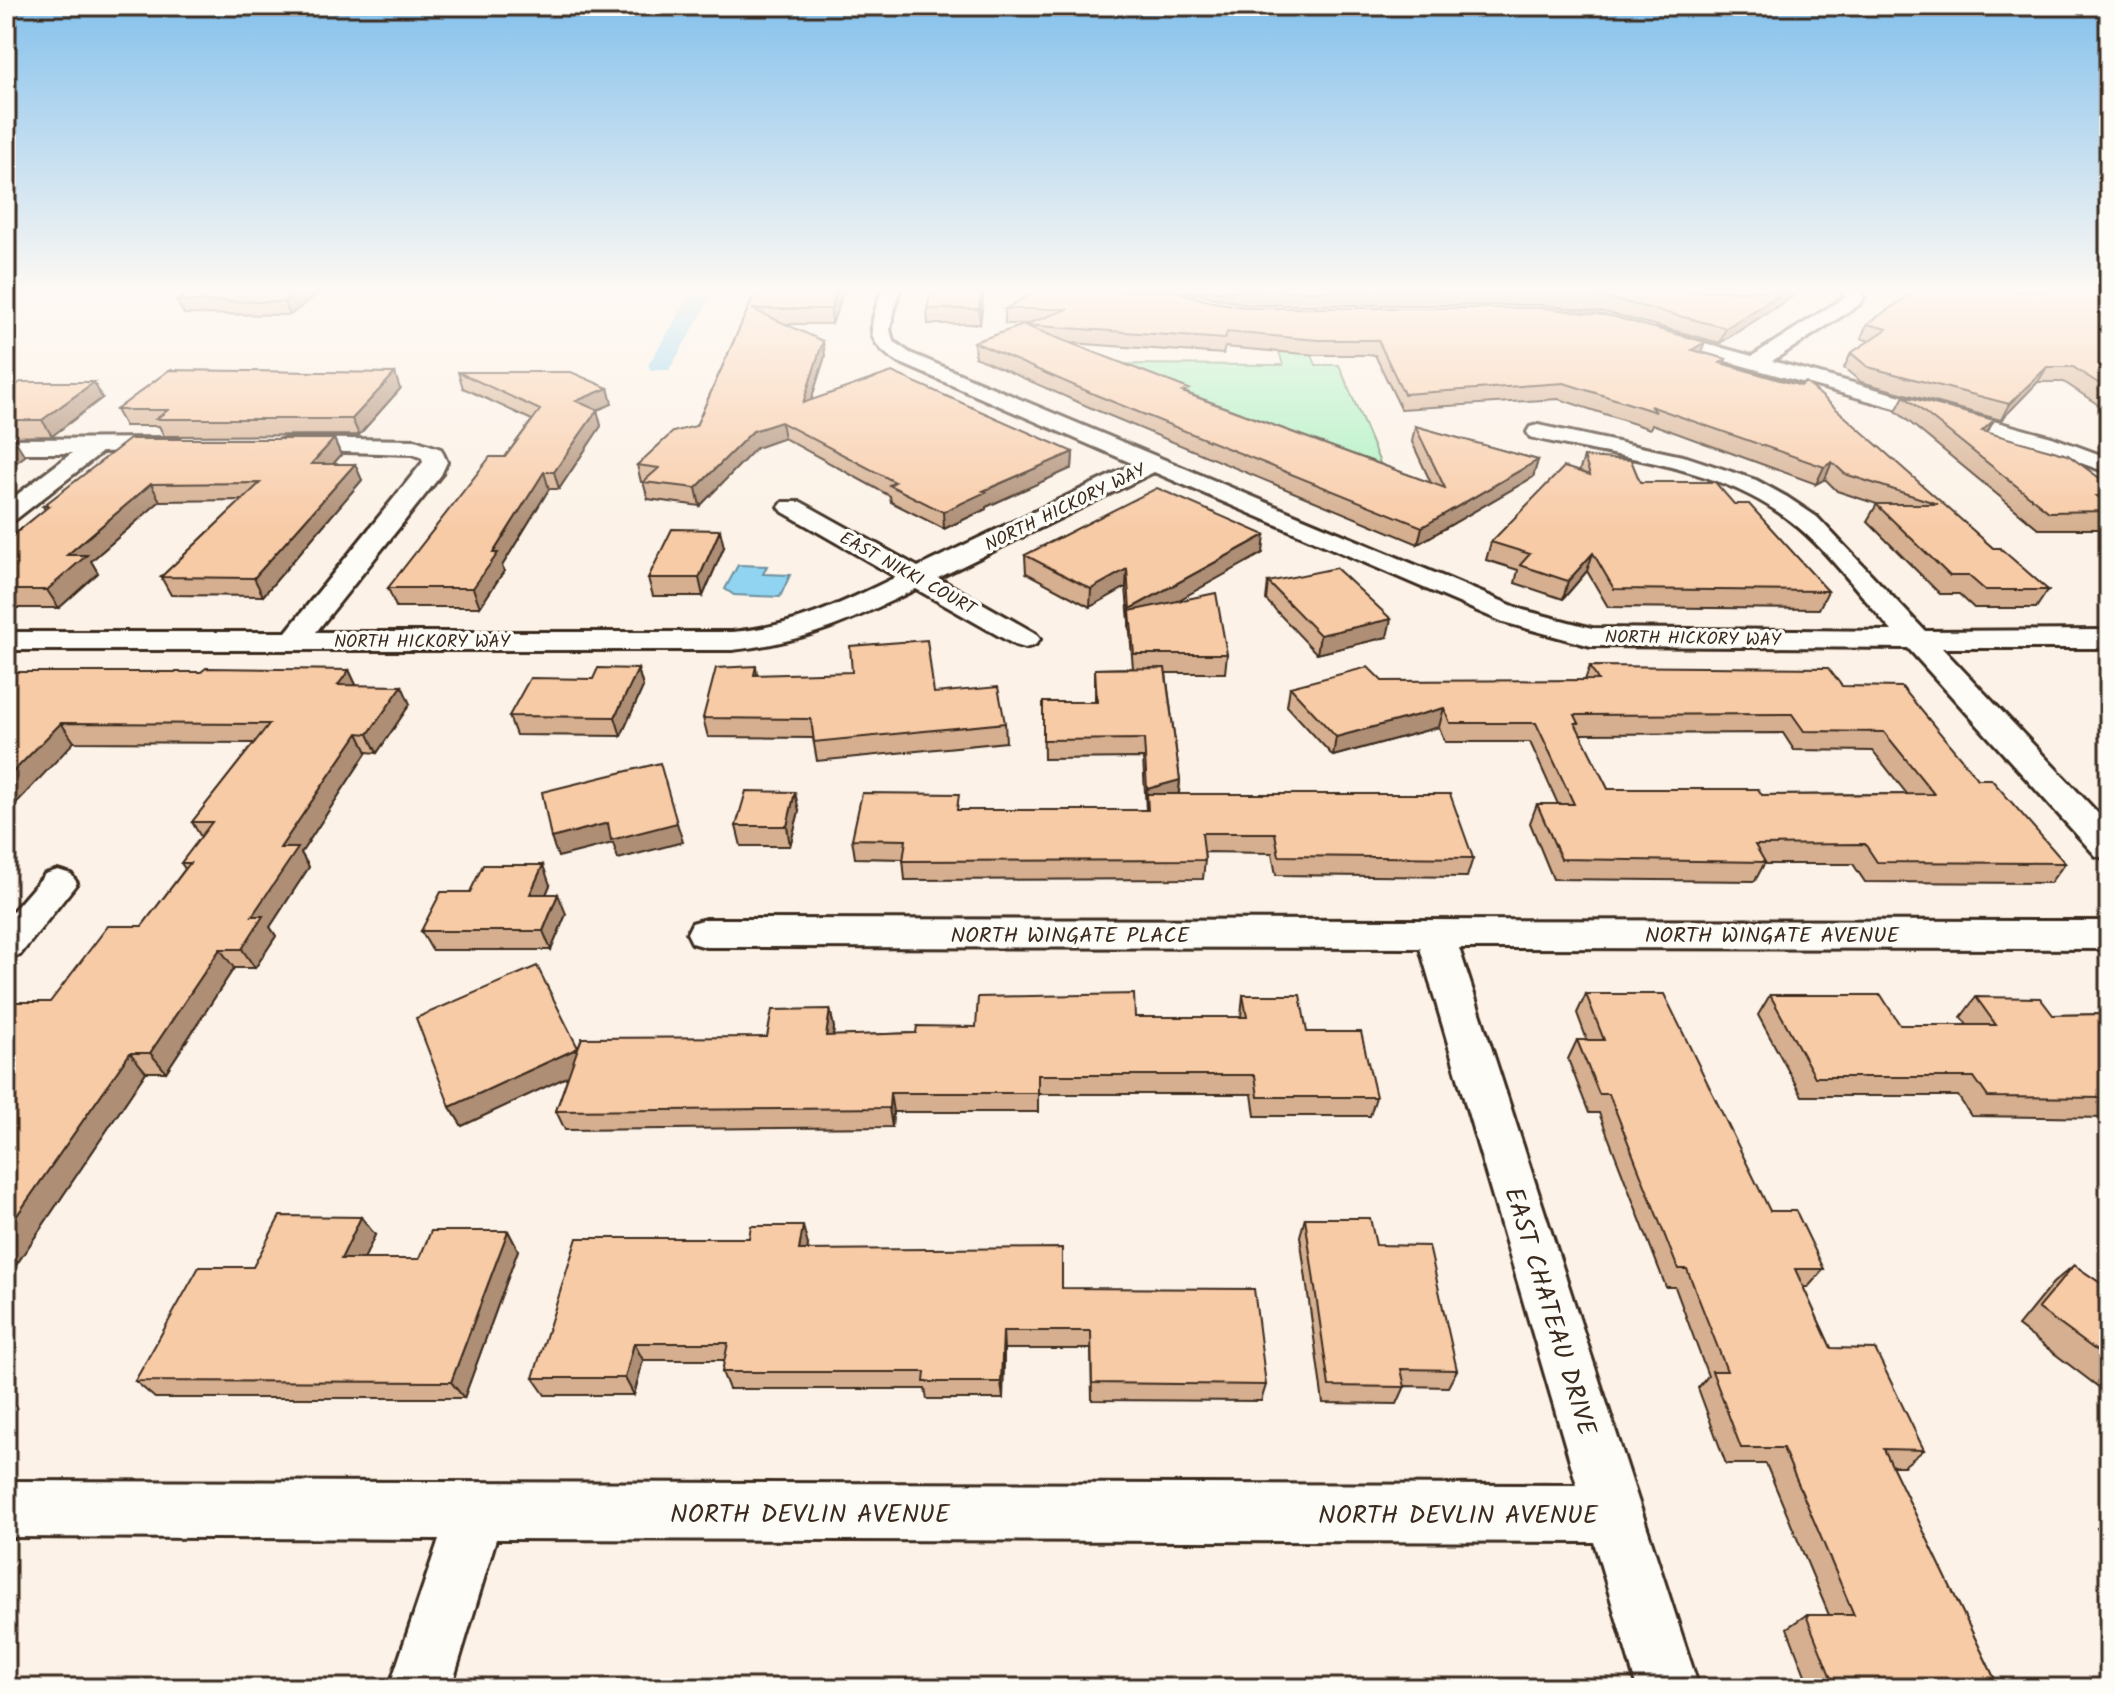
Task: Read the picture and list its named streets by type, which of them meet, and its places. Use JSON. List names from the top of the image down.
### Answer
{
  "streets": {
    "street": [
      "NORTH HICKORY WAY",
      "EAST NIKKI COURT",
      "NORTH WINGATE PLACE",
      "NORTH WINGATE AVENUE",
      "EAST CHATEAU DRIVE",
      "NORTH DEVLIN AVENUE"
    ]
  },
  "crossings": [
    ["NORTH HICKORY WAY", "EAST NIKKI COURT"],
    ["NORTH WINGATE PLACE", "NORTH WINGATE AVENUE"],
    ["NORTH WINGATE PLACE", "EAST CHATEAU DRIVE"],
    ["NORTH WINGATE AVENUE", "EAST CHATEAU DRIVE"],
    ["EAST CHATEAU DRIVE", "NORTH DEVLIN AVENUE"]
  ]
}
